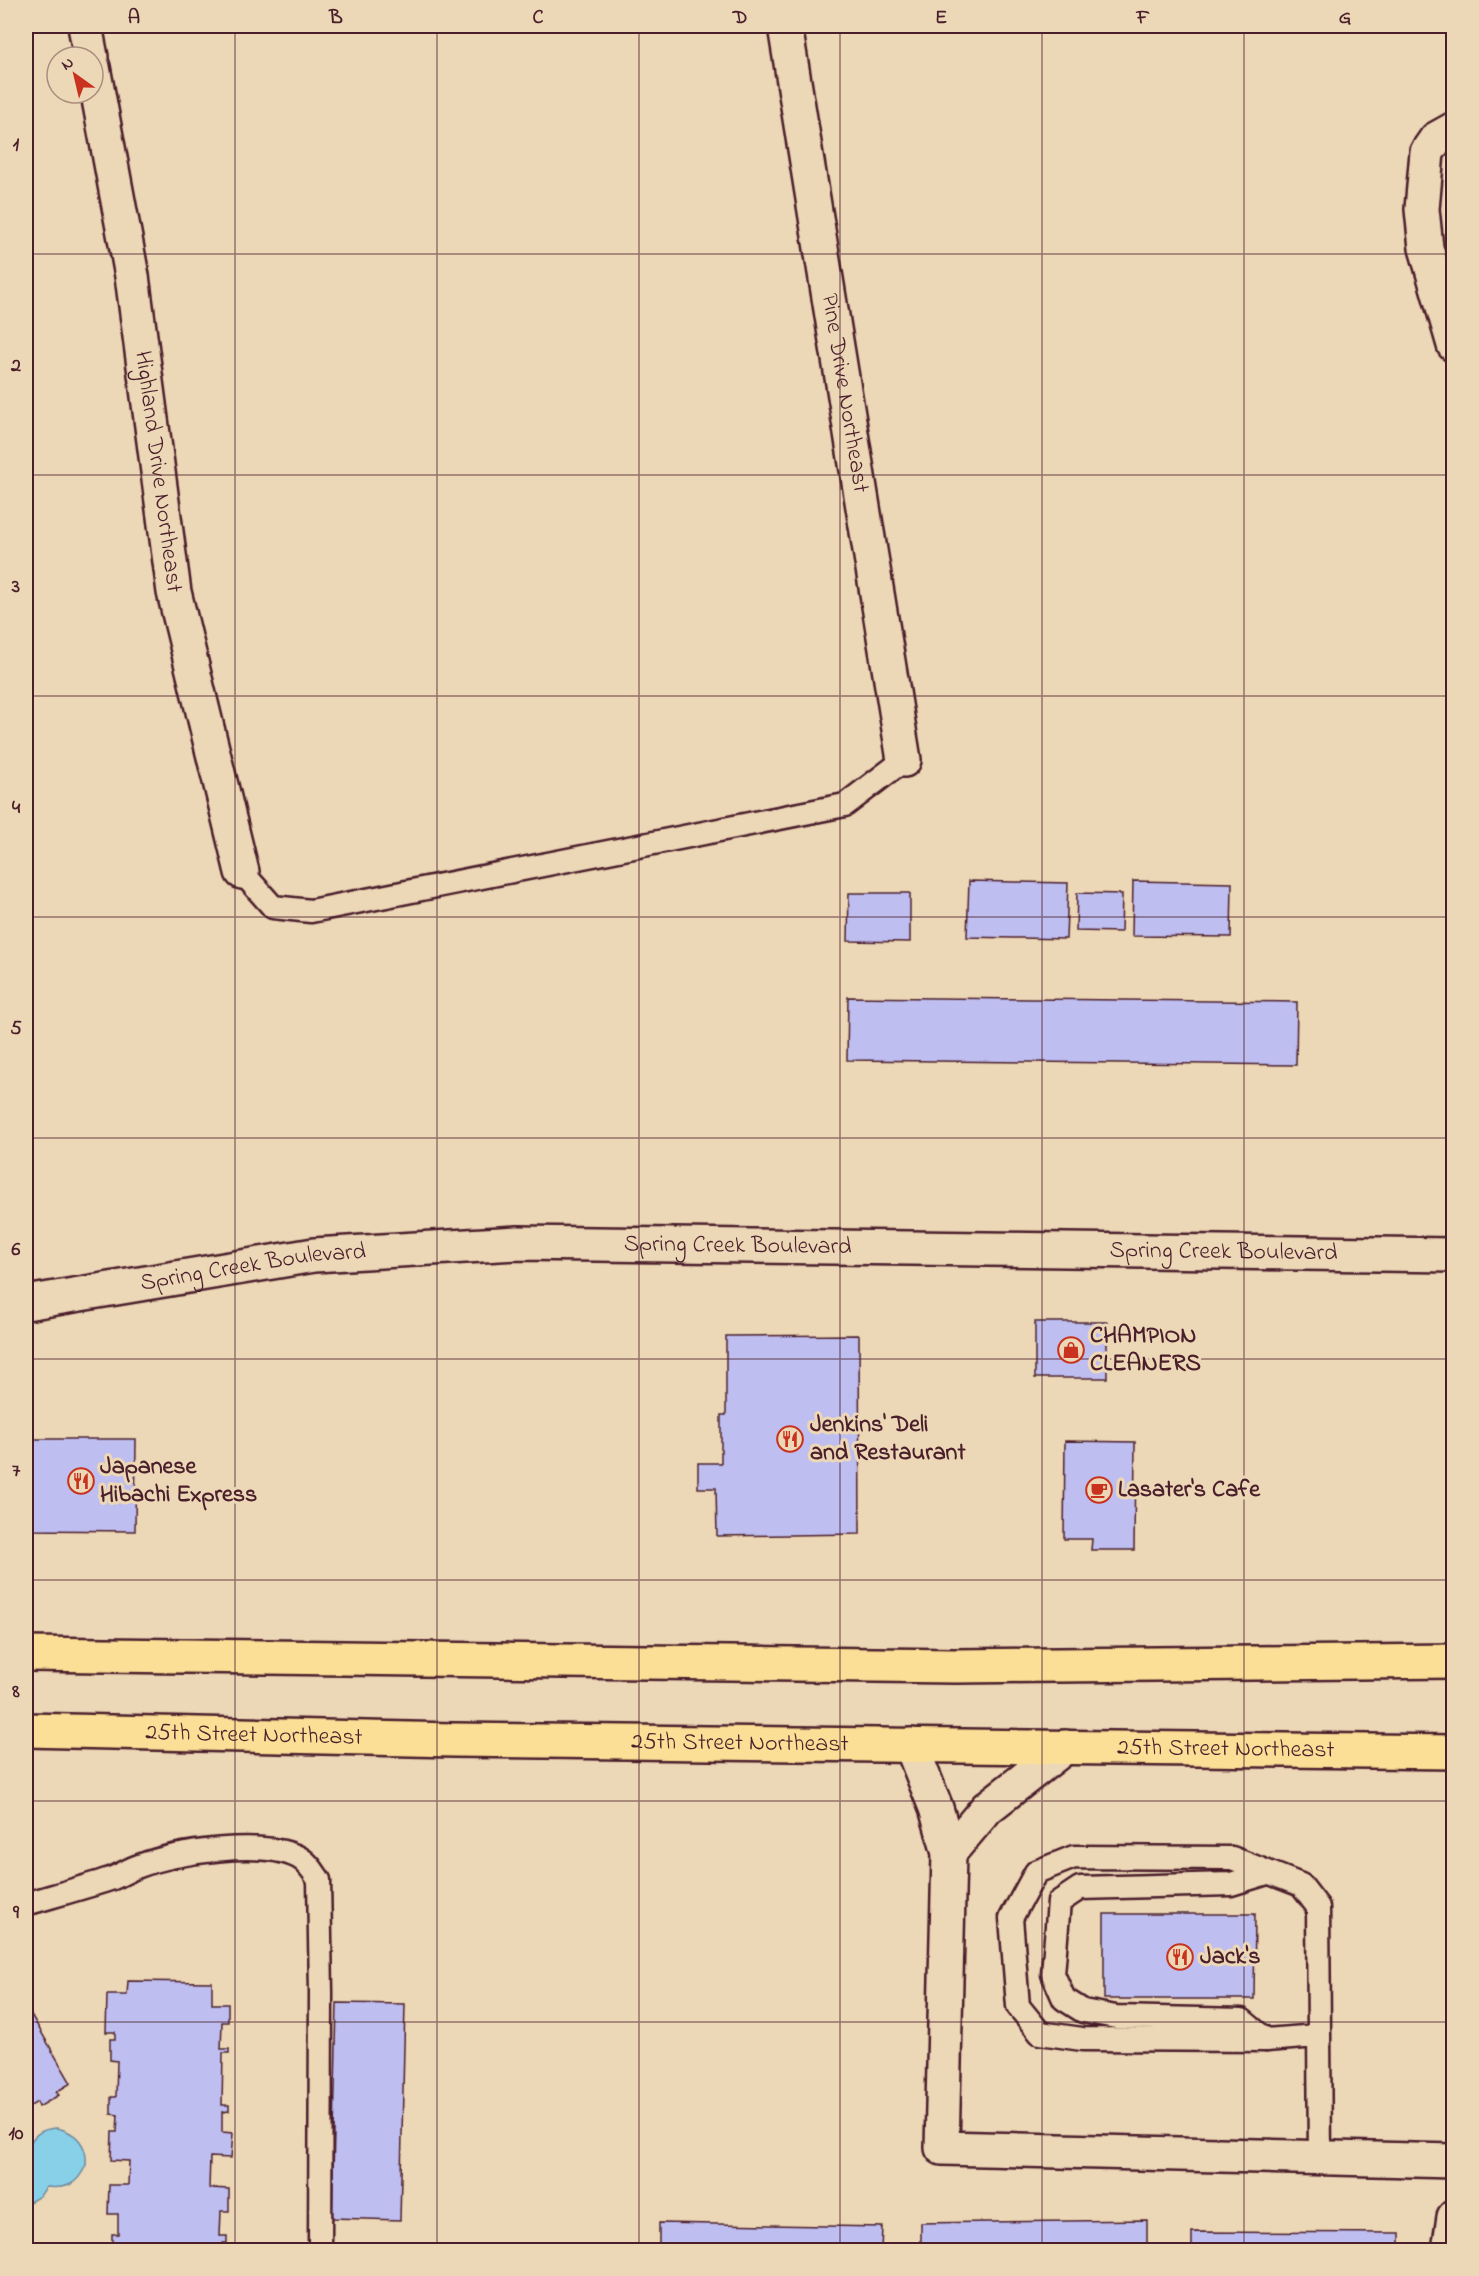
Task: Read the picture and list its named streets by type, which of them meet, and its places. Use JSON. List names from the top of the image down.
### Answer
{
  "streets": {
    "highway": ["25th Street Northeast"],
    "street": ["Pine Drive Northeast", "Highland Drive Northeast", "Spring Creek Boulevard"]
  },
  "places": {
    "shop": ["CHAMPION CLEANERS"],
    "restaurant": ["Jenkins' Deli and Restaurant", "Japanese Hibachi Express", "Jack's"],
    "cafe": ["Lasater's Cafe"]
  },
  "north": "top left",
  "grid": {
    "columns": [
      "A",
      "B",
      "C",
      "D",
      "E",
      "F",
      "G"
    ],
    "rows": [
      "1",
      "2",
      "3",
      "4",
      "5",
      "6",
      "7",
      "8",
      "9",
      "10"
    ]
  }
}
